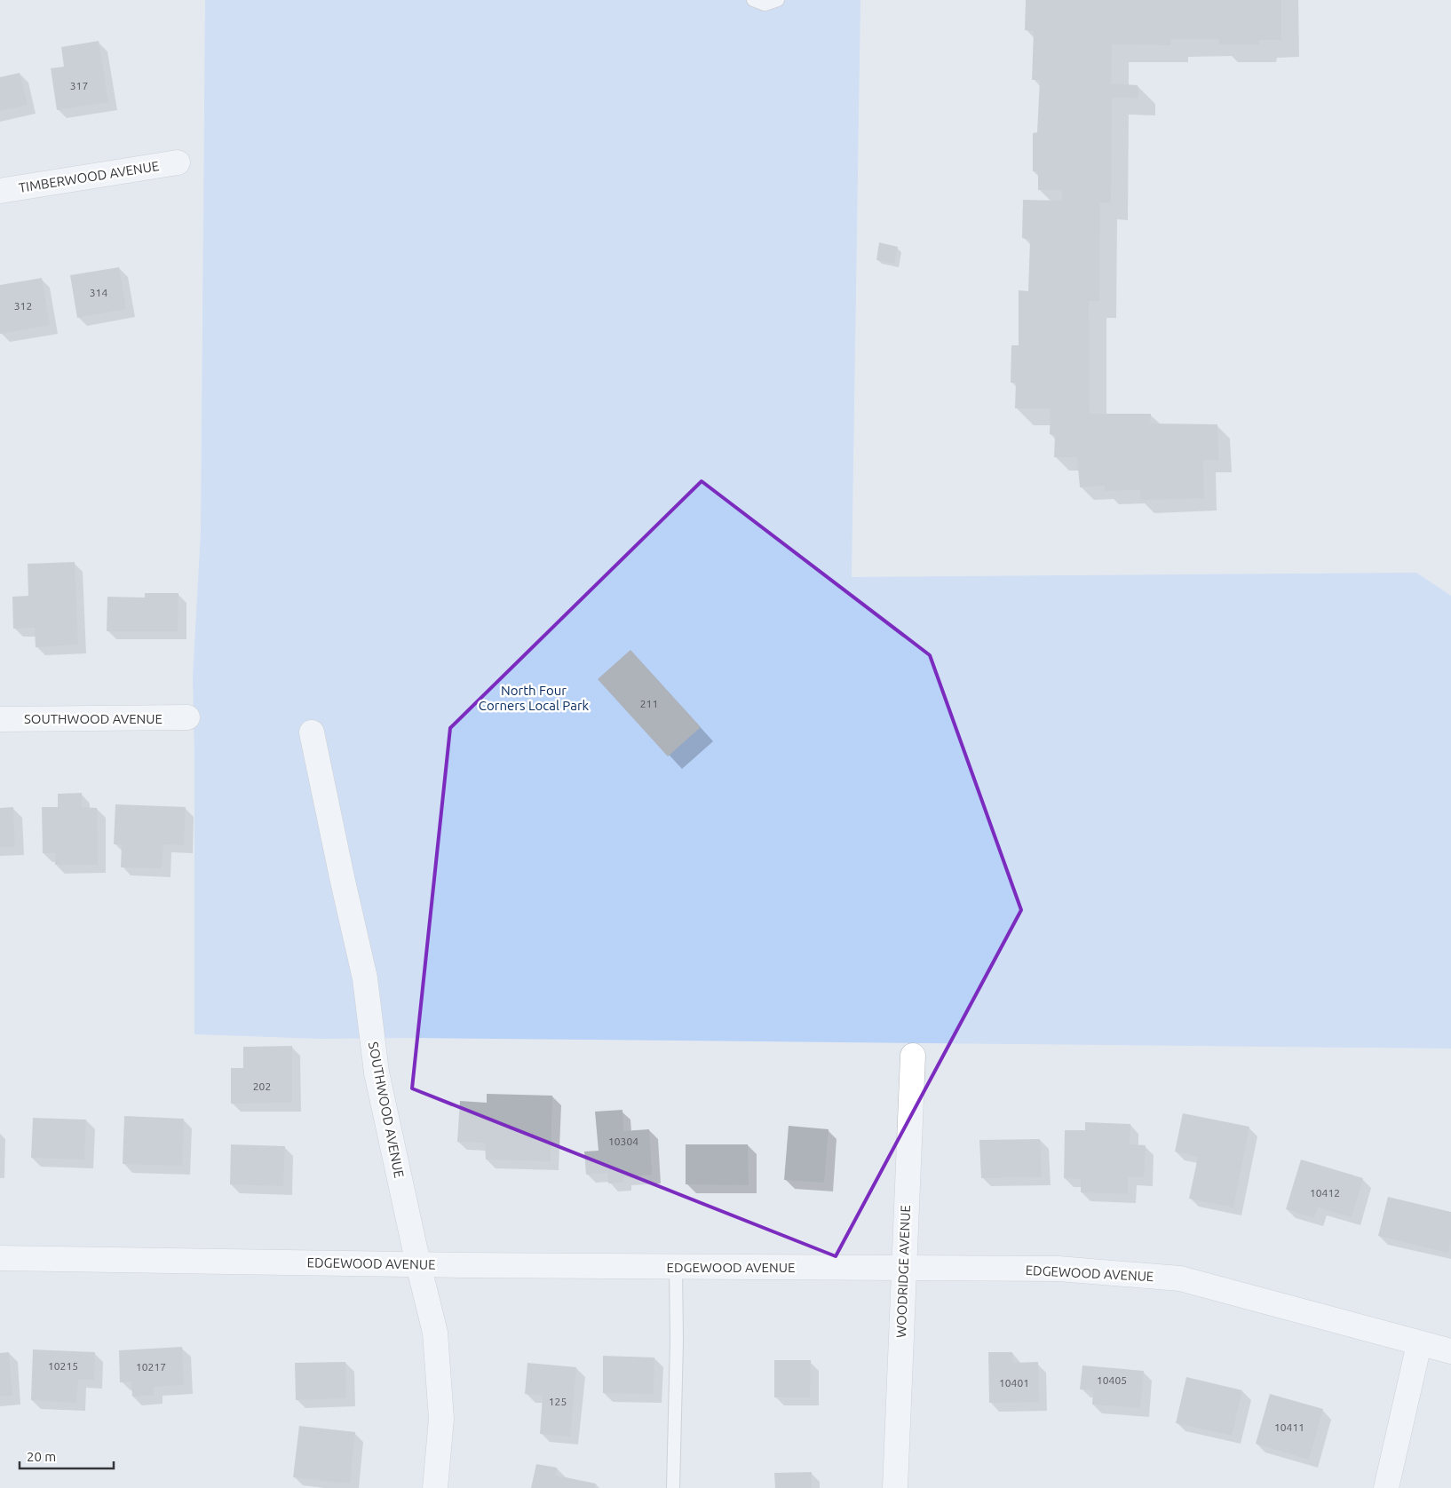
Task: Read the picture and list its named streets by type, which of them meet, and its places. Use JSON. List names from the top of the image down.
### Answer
{
  "streets": {
    "street": [
      "TIMBERWOOD AVENUE",
      "SOUTHWOOD AVENUE",
      "EDGEWOOD AVENUE",
      "WOODRIDGE AVENUE"
    ]
  },
  "crossings": [
    ["SOUTHWOOD AVENUE", "EDGEWOOD AVENUE"],
    ["EDGEWOOD AVENUE", "WOODRIDGE AVENUE"]
  ],
  "parks": ["North Four Corners Local Park"],
  "house_numbers": [
    "317",
    "314",
    "312",
    "211",
    "202",
    "10304",
    "10412",
    "10215",
    "10217",
    "10405",
    "10401",
    "125",
    "10411"
  ],
  "scale_bar": "20 m"
}
